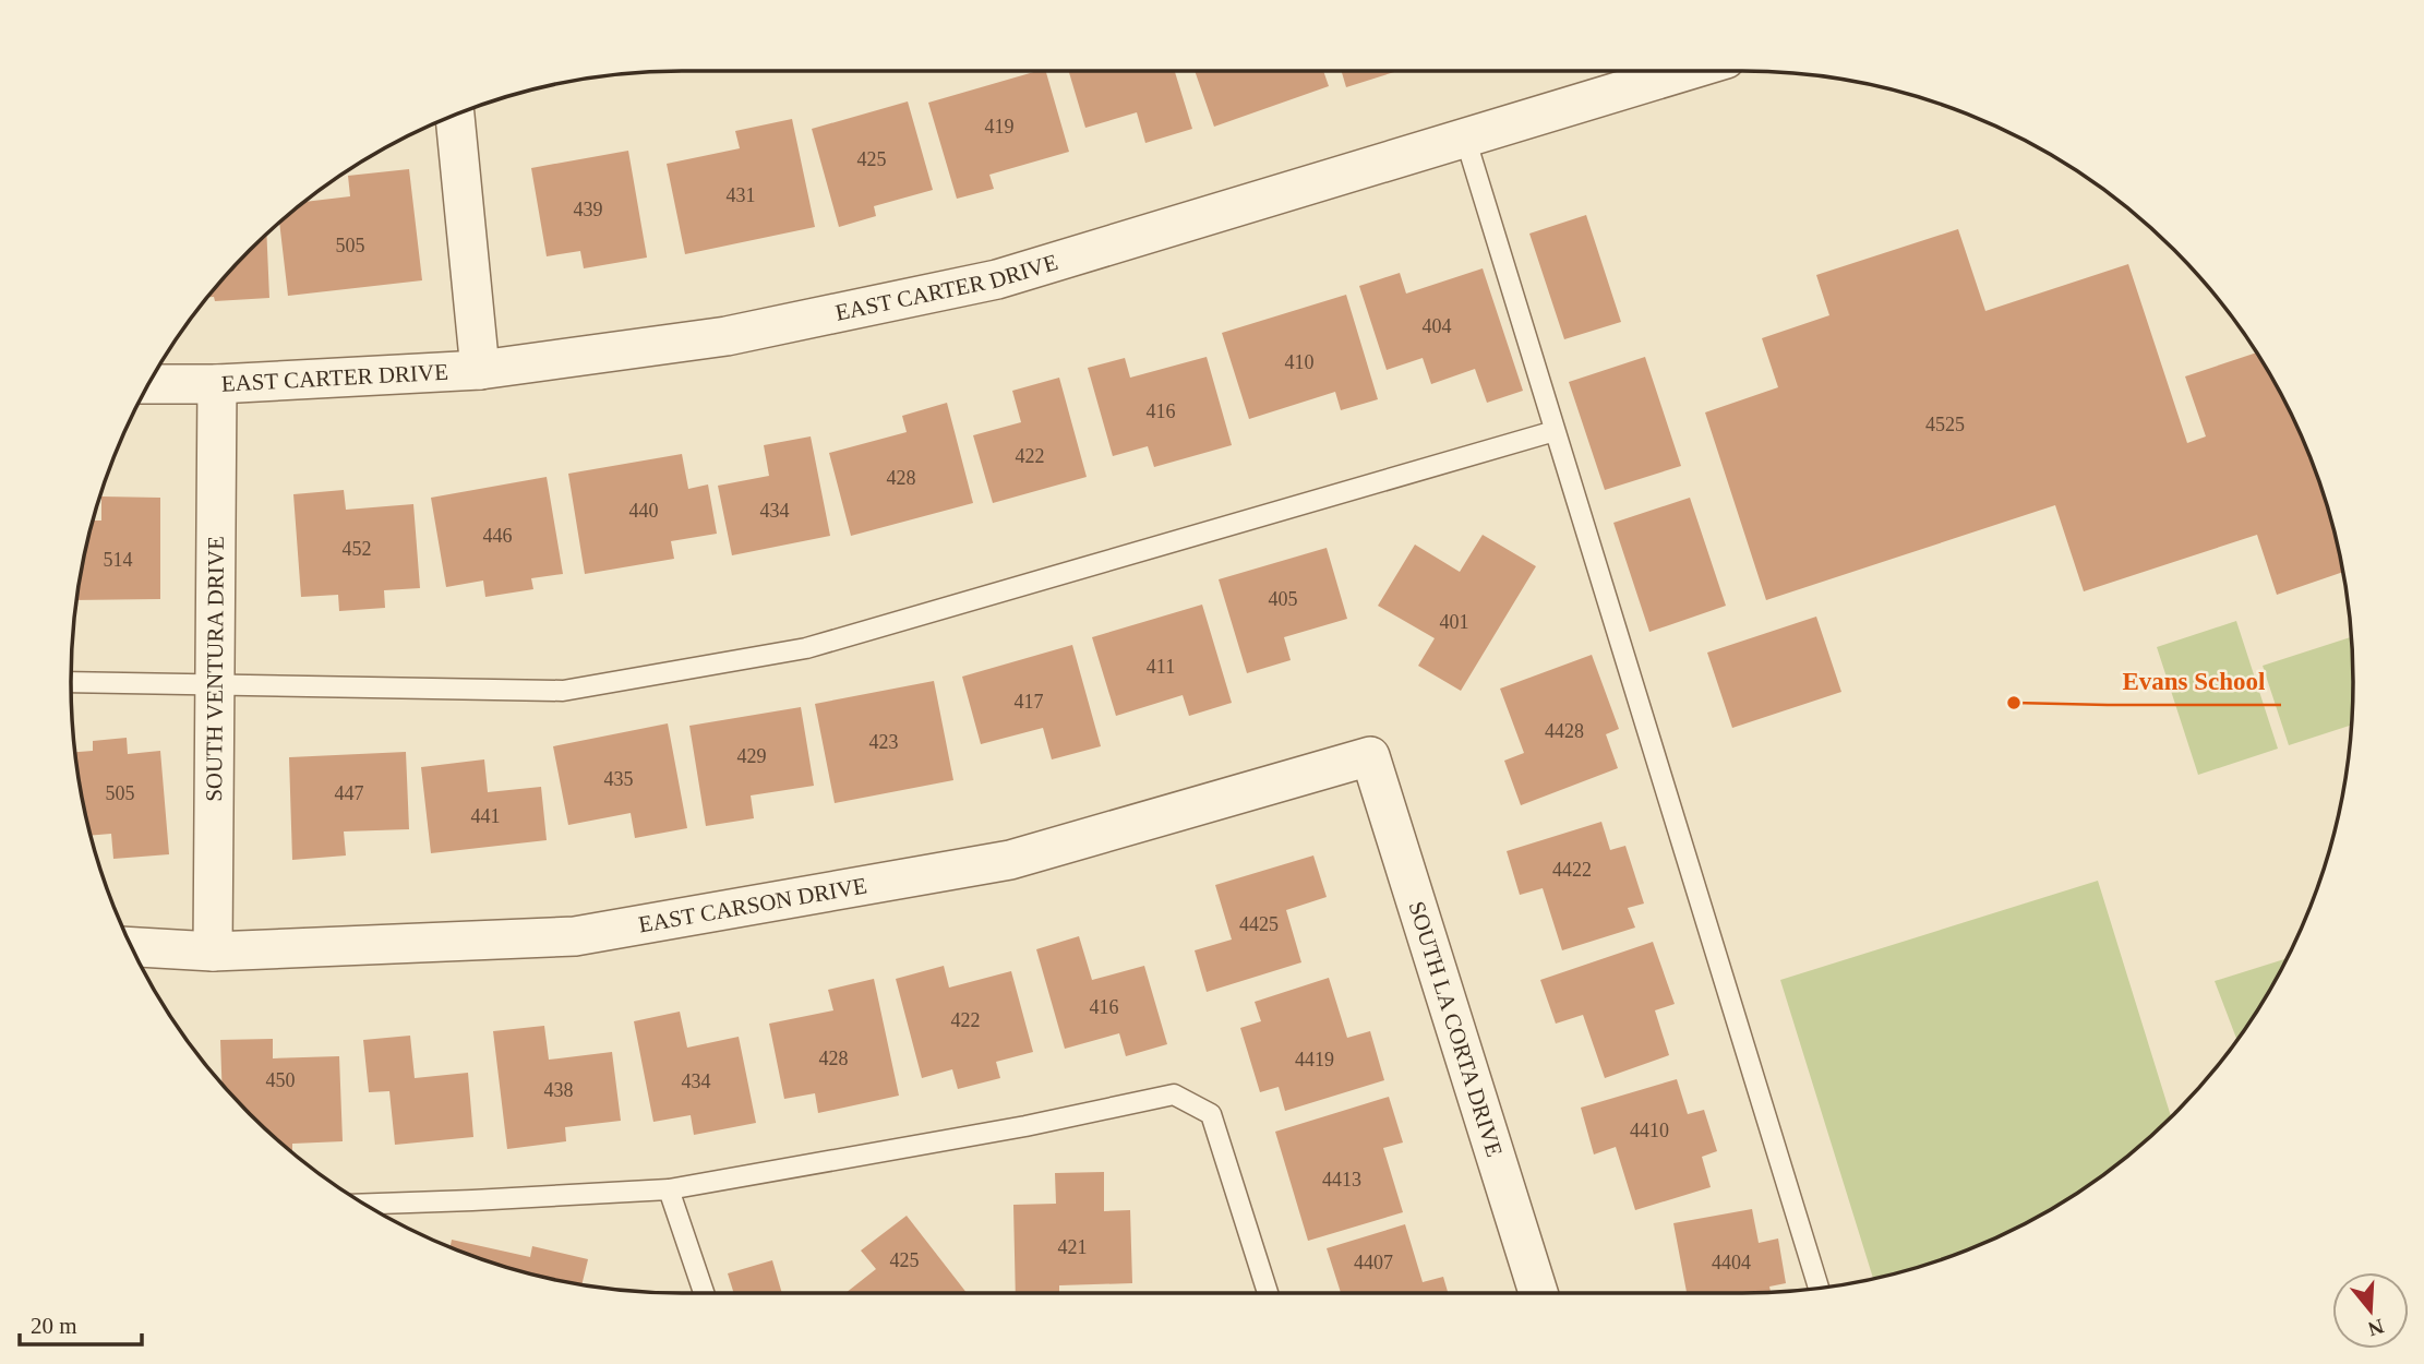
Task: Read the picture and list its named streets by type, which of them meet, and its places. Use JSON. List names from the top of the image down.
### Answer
{
  "streets": {
    "street": [
      "EAST CARTER DRIVE",
      "SOUTH VENTURA DRIVE",
      "EAST CARSON DRIVE",
      "SOUTH LA CORTA DRIVE"
    ]
  },
  "crossings": [
    ["EAST CARTER DRIVE", "SOUTH VENTURA DRIVE"],
    ["SOUTH VENTURA DRIVE", "EAST CARSON DRIVE"],
    ["EAST CARSON DRIVE", "SOUTH LA CORTA DRIVE"]
  ],
  "places": ["Evans School"],
  "house_numbers": [
    "419",
    "425",
    "431",
    "439",
    "505",
    "404",
    "410",
    "416",
    "4525",
    "422",
    "428",
    "440",
    "434",
    "446",
    "452",
    "514",
    "405",
    "401",
    "411",
    "417",
    "4428",
    "423",
    "429",
    "435",
    "505",
    "447",
    "441",
    "4422",
    "4425",
    "416",
    "422",
    "428",
    "4419",
    "450",
    "434",
    "438",
    "4410",
    "4413",
    "421",
    "425",
    "4407",
    "4404"
  ],
  "scale_bar": "20 m",
  "north": "bottom"
}
